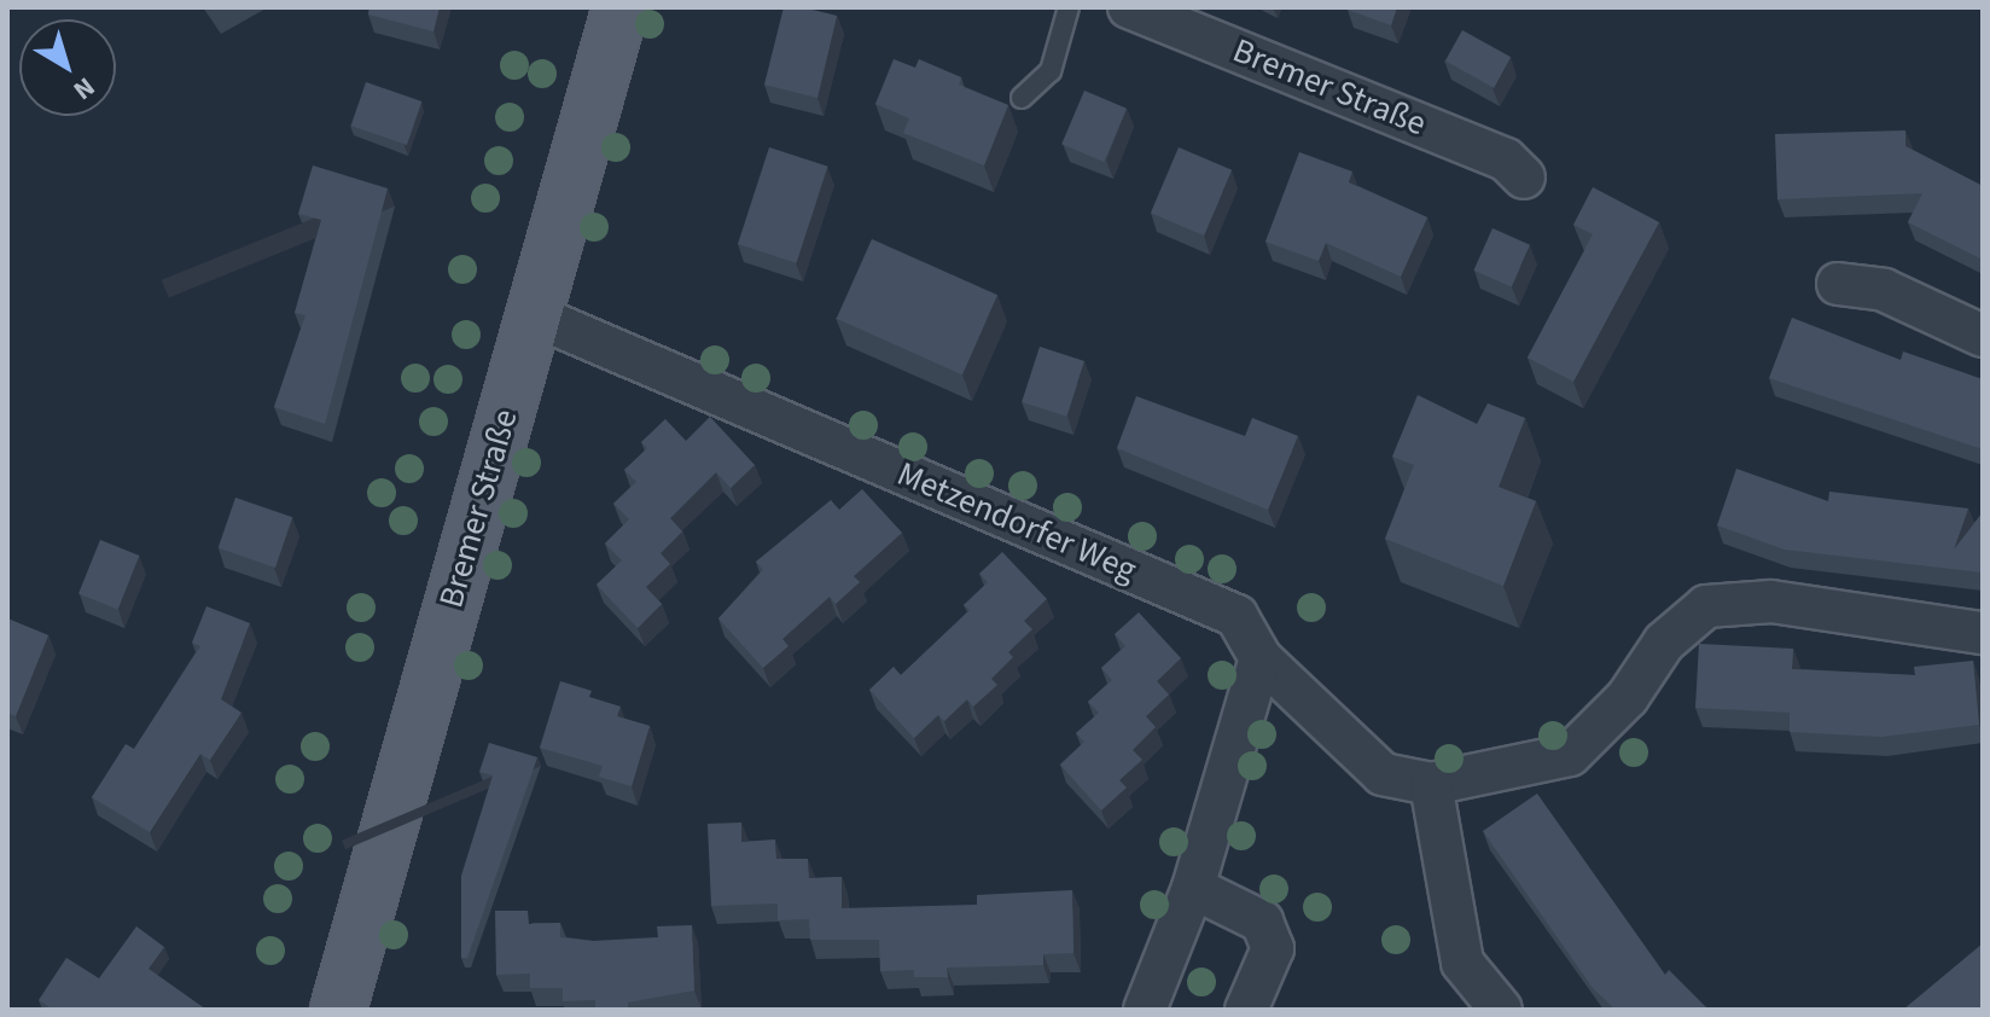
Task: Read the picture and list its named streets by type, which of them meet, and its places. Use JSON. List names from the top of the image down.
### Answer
{
  "streets": {
    "main road": ["Bremer Straße"],
    "street": ["Metzendorfer Weg"]
  },
  "crossings": [
    ["Bremer Straße", "Metzendorfer Weg"]
  ],
  "north": "bottom right"
}
